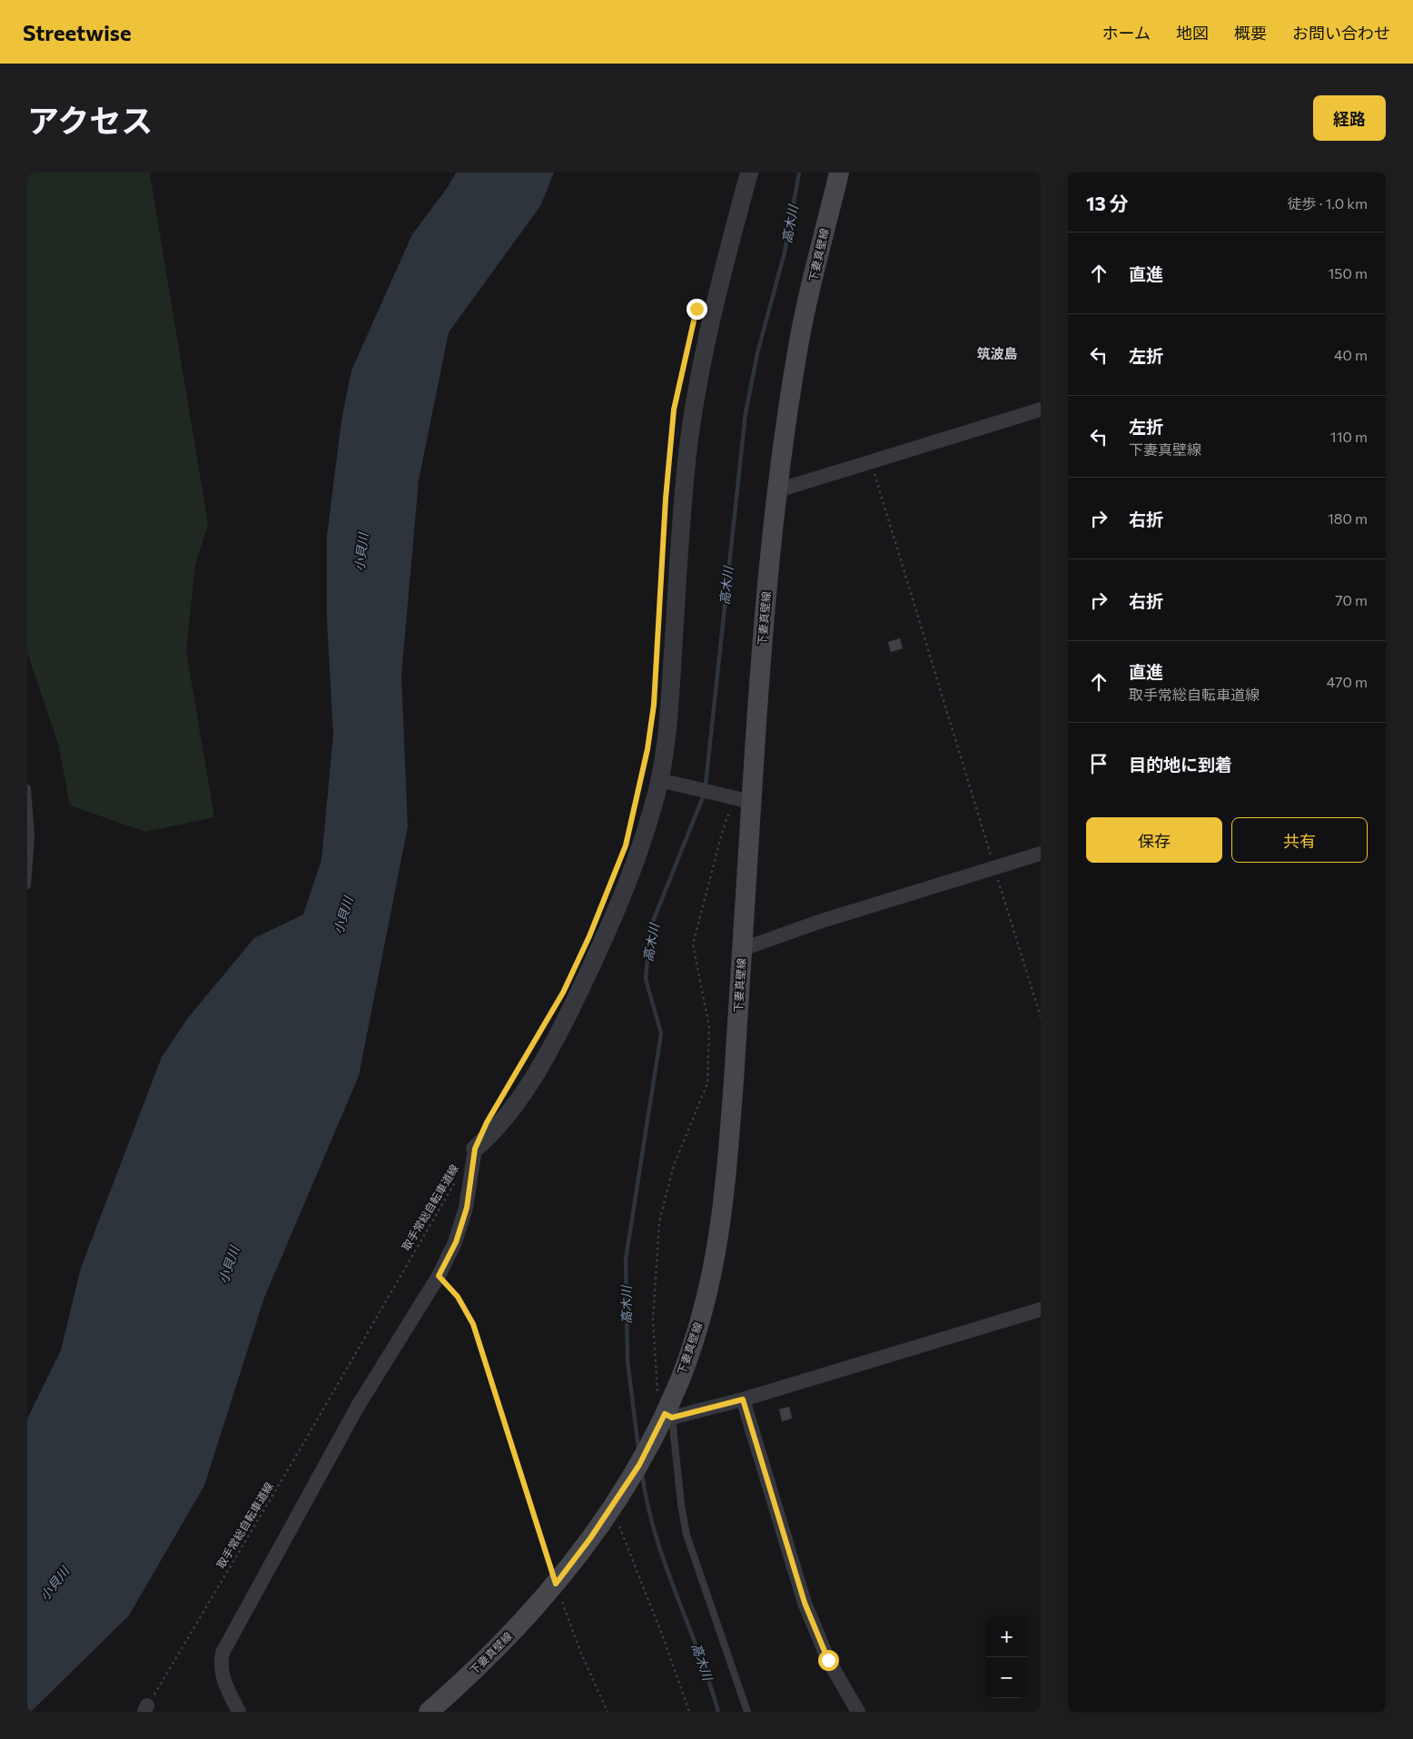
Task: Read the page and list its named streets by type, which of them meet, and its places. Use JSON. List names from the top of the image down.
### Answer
{
  "streets": {
    "main road": ["下妻真壁線"],
    "path": ["取手常総自転車道線"]
  },
  "districts": ["筑波島"],
  "water": ["高木川", "小貝川"],
  "page": {
    "header": "Streetwise",
    "nav": [
      "ホーム",
      "地図",
      "概要",
      "お問い合わせ"
    ],
    "title": "アクセス",
    "buttons": [
      "経路",
      ["保存", "共有"]
    ],
    "heading": ["13 分", "徒歩 · 1.0 km"],
    "list": [
      ["直進", "150 m"],
      ["左折", "40 m"],
      ["左折", "下妻真壁線", "110 m"],
      ["右折", "180 m"],
      ["右折", "70 m"],
      ["直進", "取手常総自転車道線", "470 m"],
      "目的地に到着"
    ],
    "map_buttons": ["+", "−"]
  }
}
